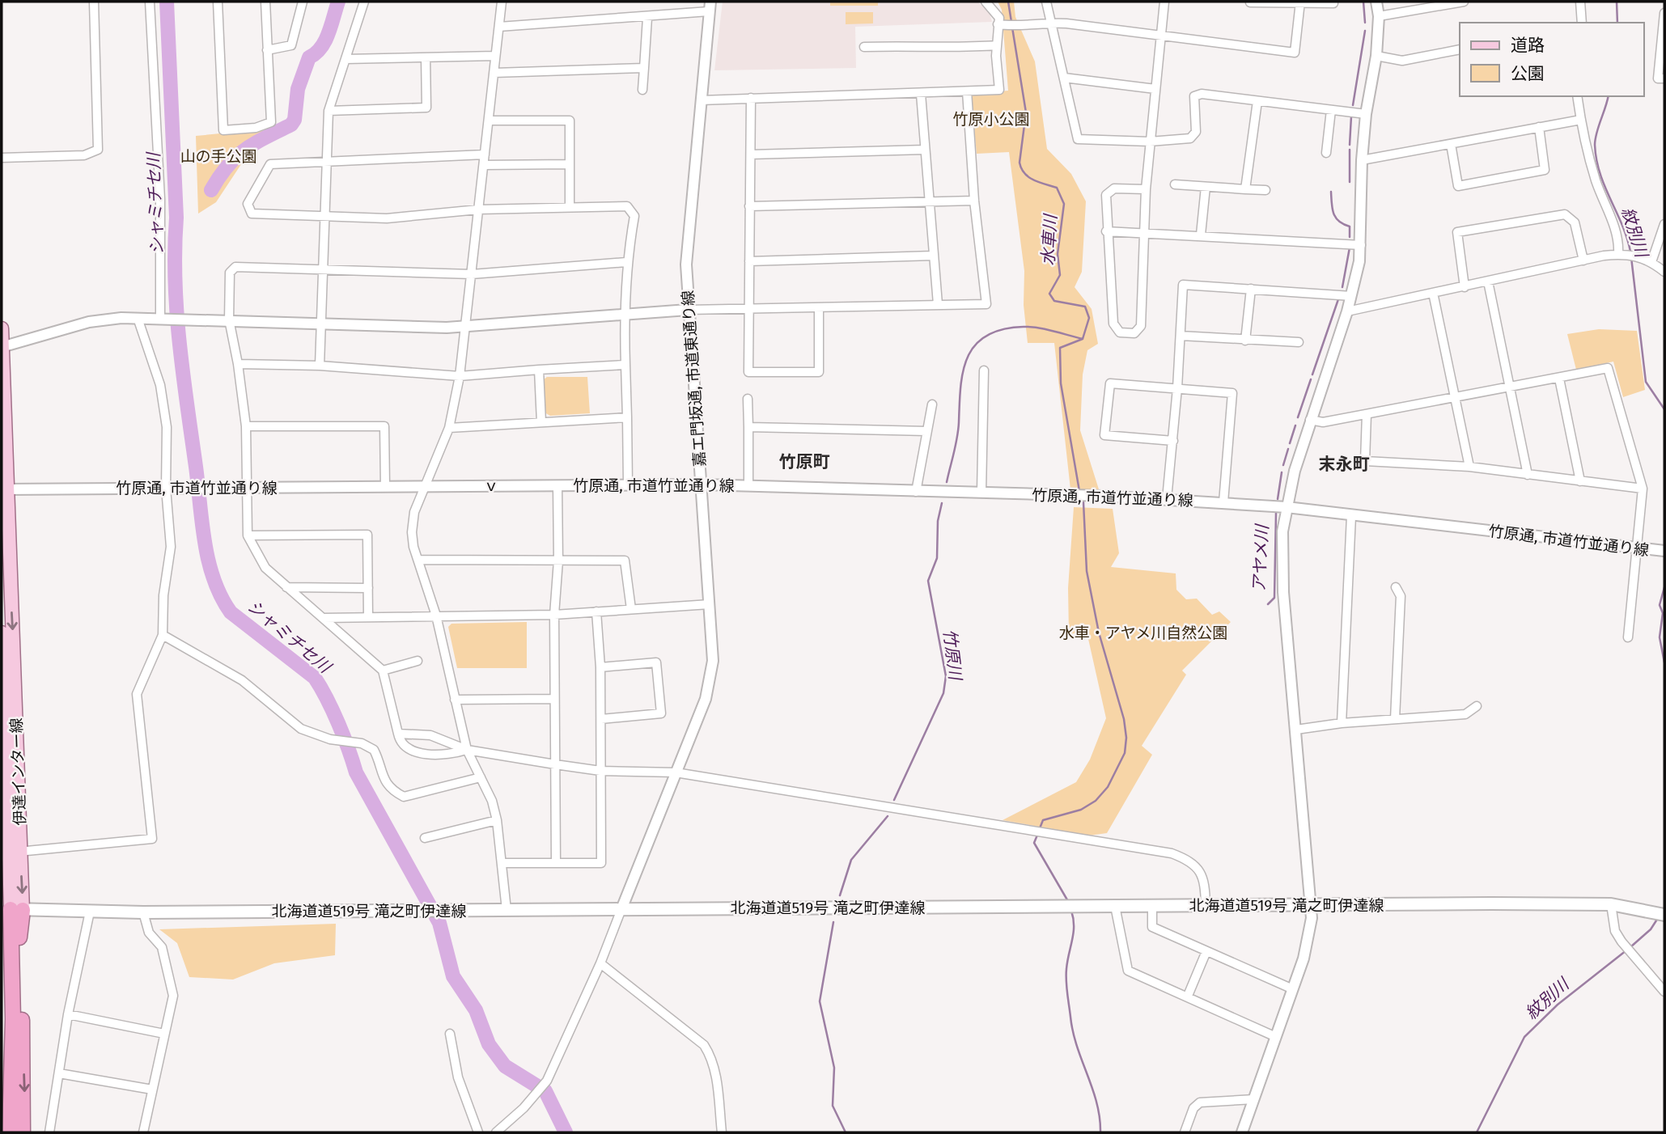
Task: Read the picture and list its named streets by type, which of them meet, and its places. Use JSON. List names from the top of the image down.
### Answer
{
  "streets": {
    "main road": ["伊達インター線", "北海道道519号 滝之町伊達線"],
    "street": ["嘉エ門坂通, 市道東通り線", "ｖ", "竹原通, 市道竹並通り線"]
  },
  "crossings": [
    ["嘉エ門坂通, 市道東通り線", "竹原通, 市道竹並通り線"],
    ["嘉エ門坂通, 市道東通り線", "北海道道519号 滝之町伊達線"],
    ["ｖ", "竹原通, 市道竹並通り線"],
    ["竹原通, 市道竹並通り線", "伊達インター線"],
    ["伊達インター線", "北海道道519号 滝之町伊達線"]
  ],
  "districts": ["竹原町", "末永町"],
  "water": [
    "シャミチセ川",
    "紋別川",
    "水車川",
    "アヤメ川",
    "竹原川"
  ],
  "parks": ["竹原小公園", "山の手公園", "水車・アヤメ川自然公園"],
  "legend": ["道路", "公園"]
}
